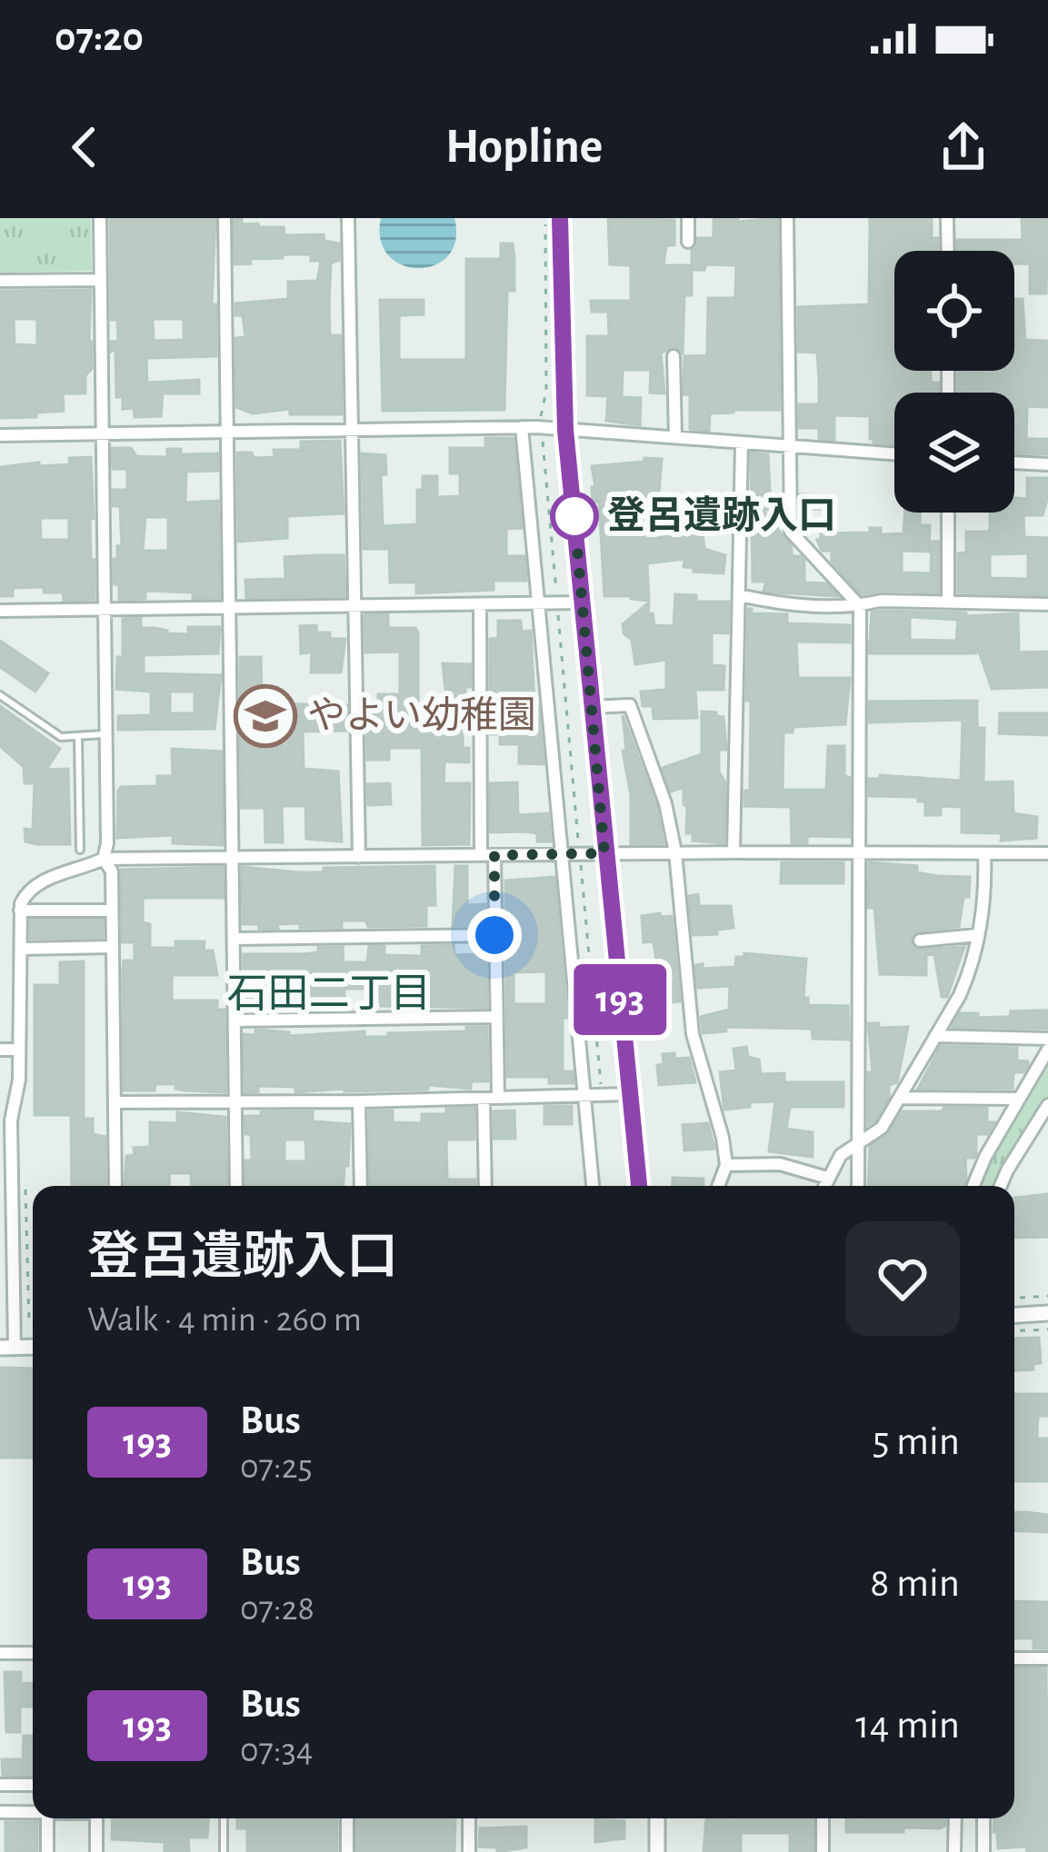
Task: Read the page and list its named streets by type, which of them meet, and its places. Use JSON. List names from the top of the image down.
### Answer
{
  "districts": ["石田二丁目"],
  "places": {
    "other": ["登呂遺跡入口"],
    "school or university": ["やよい幼稚園"]
  },
  "lines": ["bus line 193"],
  "page": {
    "status": "07:20",
    "header": "Hopline",
    "on_map": "193",
    "heading": ["登呂遺跡入口", "Walk · 4 min · 260 m"],
    "list": [
      {
        "mark": "193",
        "name": "Bus",
        "note": "07:25",
        "value": "5 min"
      },
      {
        "mark": "193",
        "name": "Bus",
        "note": "07:28",
        "value": "8 min"
      },
      {
        "mark": "193",
        "name": "Bus",
        "note": "07:34",
        "value": "14 min"
      }
    ]
  }
}
